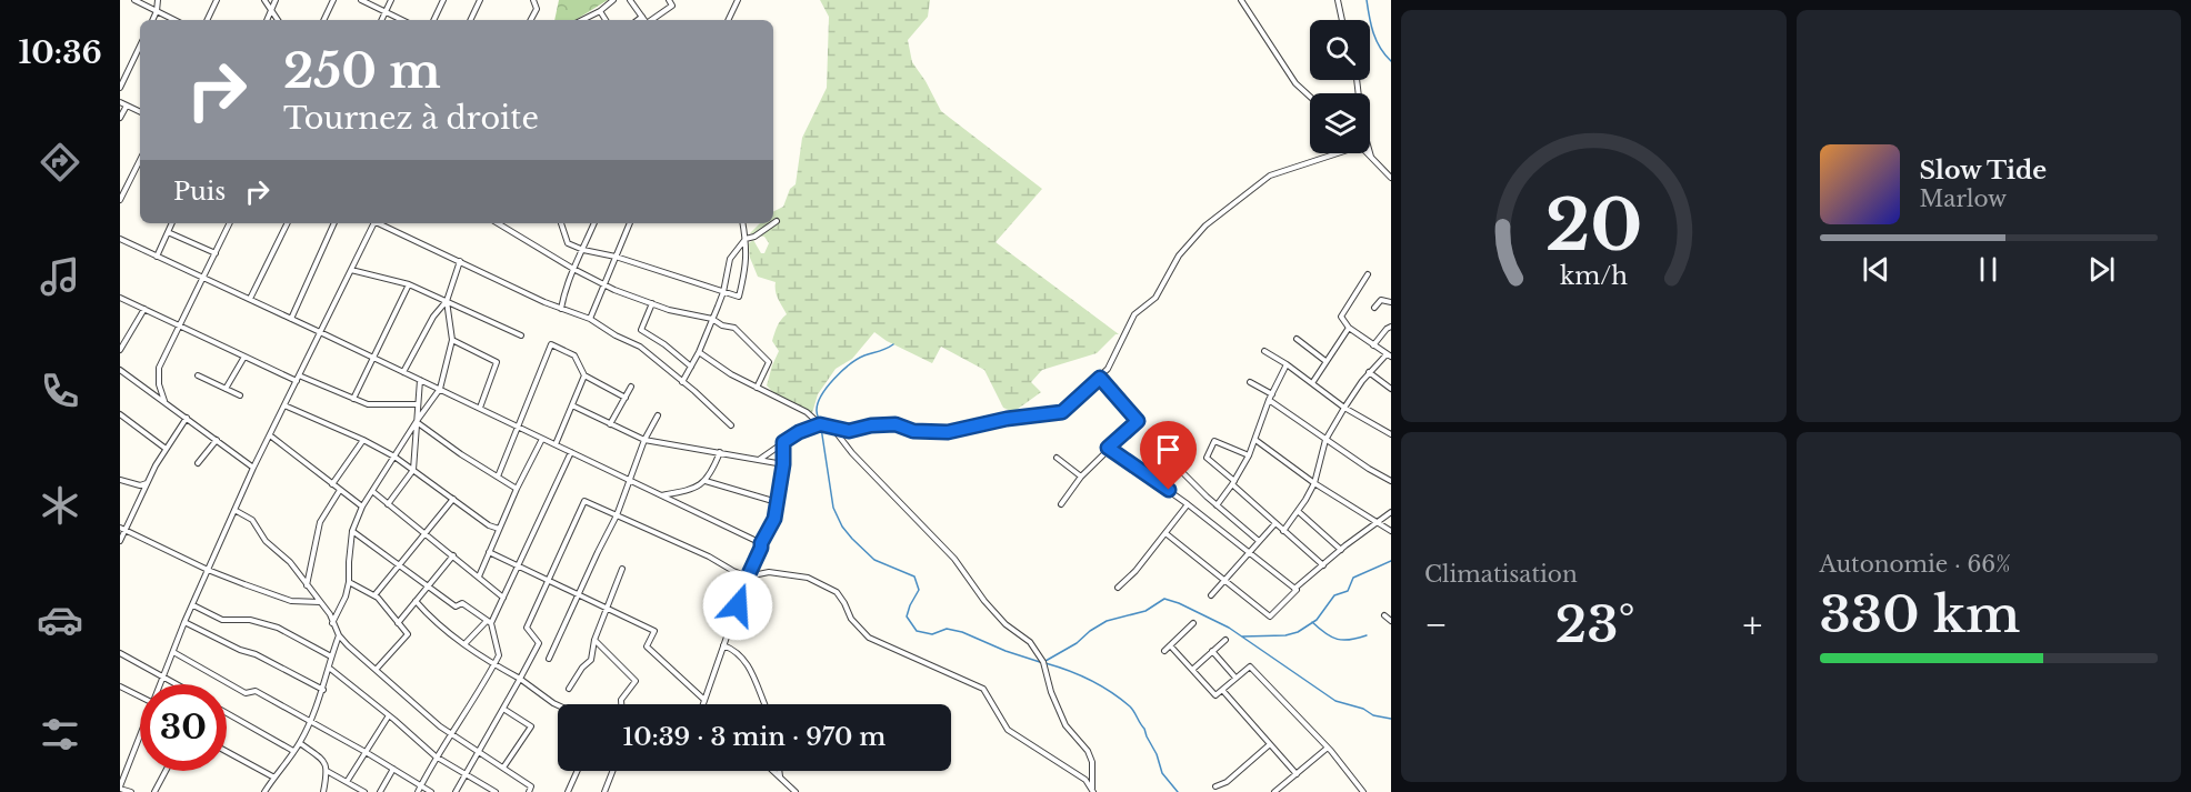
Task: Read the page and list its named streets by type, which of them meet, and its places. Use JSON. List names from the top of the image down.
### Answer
{
  "page": {
    "tabs": "10:36",
    "turn": ["250 m", "Tournez à droite"],
    "song": ["Slow Tide", "Marlow"],
    "then": "Puis",
    "tile": [
      "Climatisation",
      ["Autonomie · 66%", "330 km"]
    ],
    "heat": ["−", "23°", "+"],
    "limit": "30",
    "trip": "10:39 · 3 min · 970 m",
    "gauge": ["20", "km/h"]
  }
}
